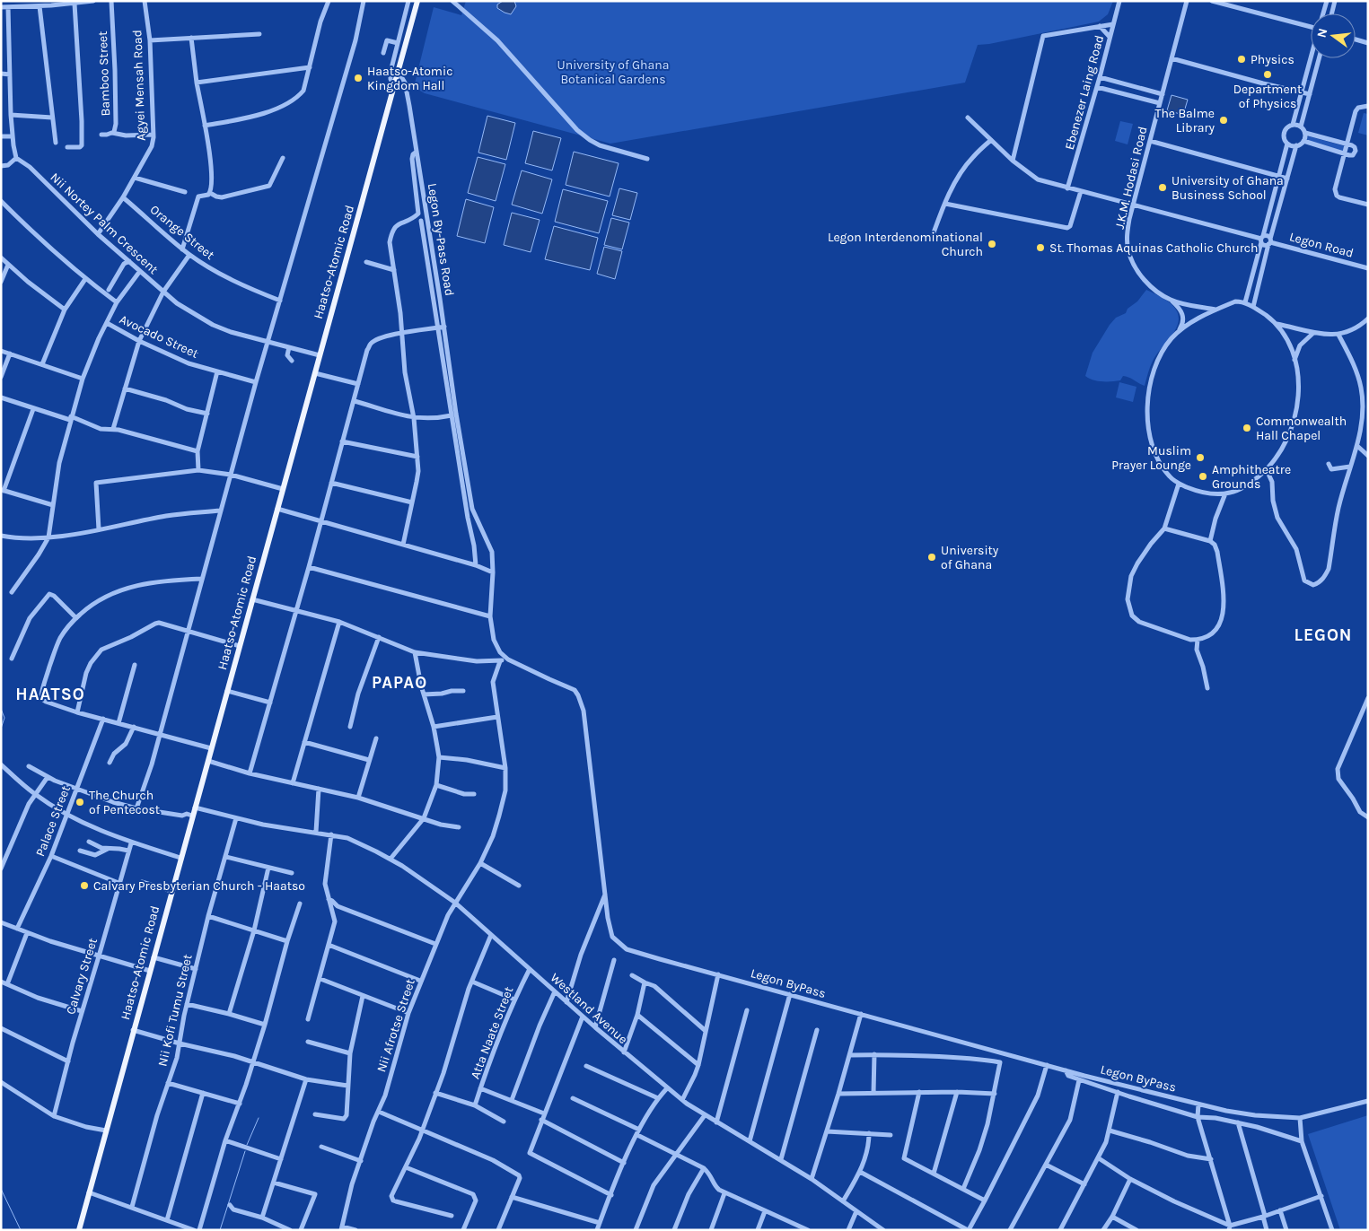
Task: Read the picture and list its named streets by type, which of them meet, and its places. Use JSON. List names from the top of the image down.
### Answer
{
  "streets": {
    "main road": ["Haatso-Atomic Road"],
    "street": [
      "Bamboo Street",
      "Agyei Mensah Road",
      "Ebenezer Laing Road",
      "J.K.M. Hodasi Road",
      "Nii Nortey Palm Crescent",
      "Orange Street",
      "Legon By-Pass Road",
      "Legon Road",
      "Avocado Street",
      "Palace Street",
      "Calvary Street",
      "Legon ByPass",
      "Westland Avenue",
      "Nii Kofi Tumu Street",
      "Nii Afrotse Street",
      "Atta Naate Street"
    ]
  },
  "crossings": [
    ["Agyei Mensah Road", "Nii Nortey Palm Crescent"],
    ["Agyei Mensah Road", "Orange Street"],
    ["Nii Nortey Palm Crescent", "Haatso-Atomic Road"],
    ["Legon By-Pass Road", "Haatso-Atomic Road"],
    ["Legon By-Pass Road", "Legon ByPass"],
    ["Haatso-Atomic Road", "Westland Avenue"],
    ["Westland Avenue", "Nii Kofi Tumu Street"],
    ["Westland Avenue", "Nii Afrotse Street"],
    ["Westland Avenue", "Atta Naate Street"]
  ],
  "districts": ["LEGON", "PAPAO", "HAATSO"],
  "parks": ["University of Ghana Botanical Gardens"],
  "places": [
    "Physics",
    "Department of Physics",
    "Haatso-Atomic Kingdom Hall",
    "The Balme Library",
    "University of Ghana Business School",
    "Legon Interdenominational Church",
    "St. Thomas Aquinas Catholic Church",
    "Commonwealth Hall Chapel",
    "Muslim Prayer Lounge",
    "Amphitheatre Grounds",
    "University of Ghana",
    "The Church of Pentecost",
    "Calvary Presbyterian Church - Haatso"
  ],
  "north": "left"
}
